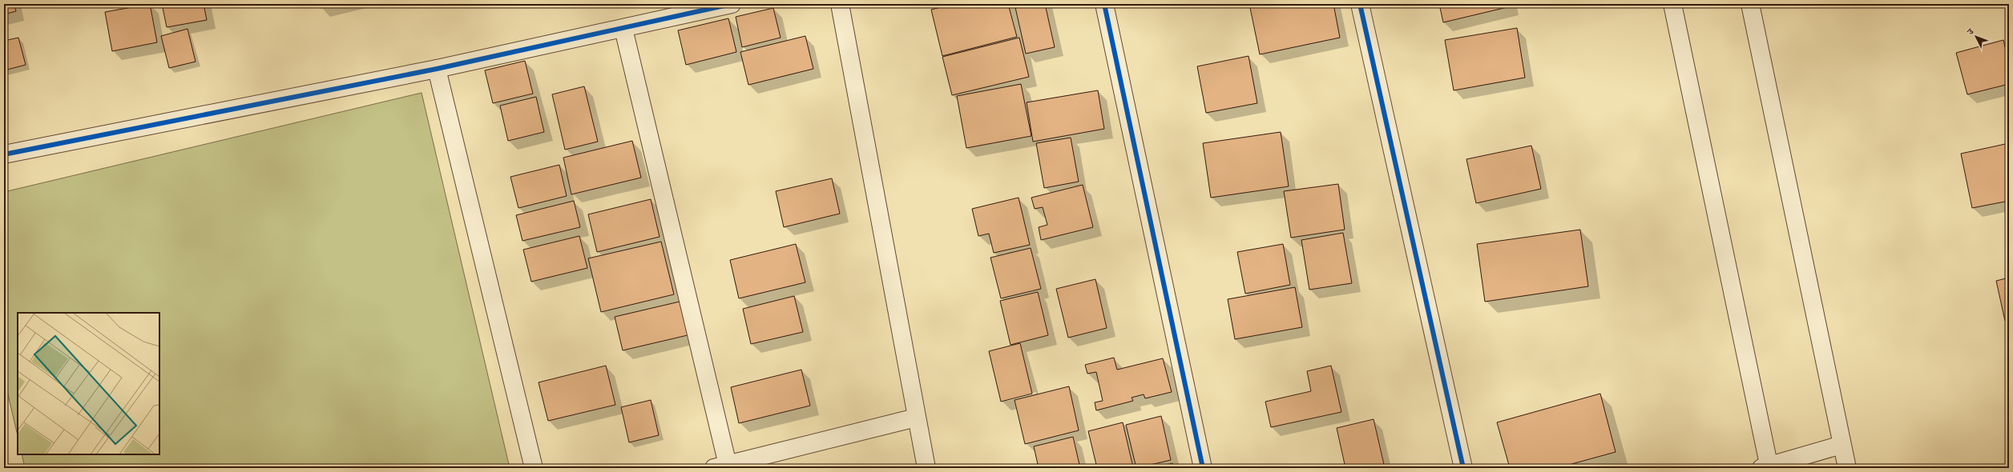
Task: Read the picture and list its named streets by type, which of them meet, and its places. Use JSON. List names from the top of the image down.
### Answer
{
  "north": "top left"
}
